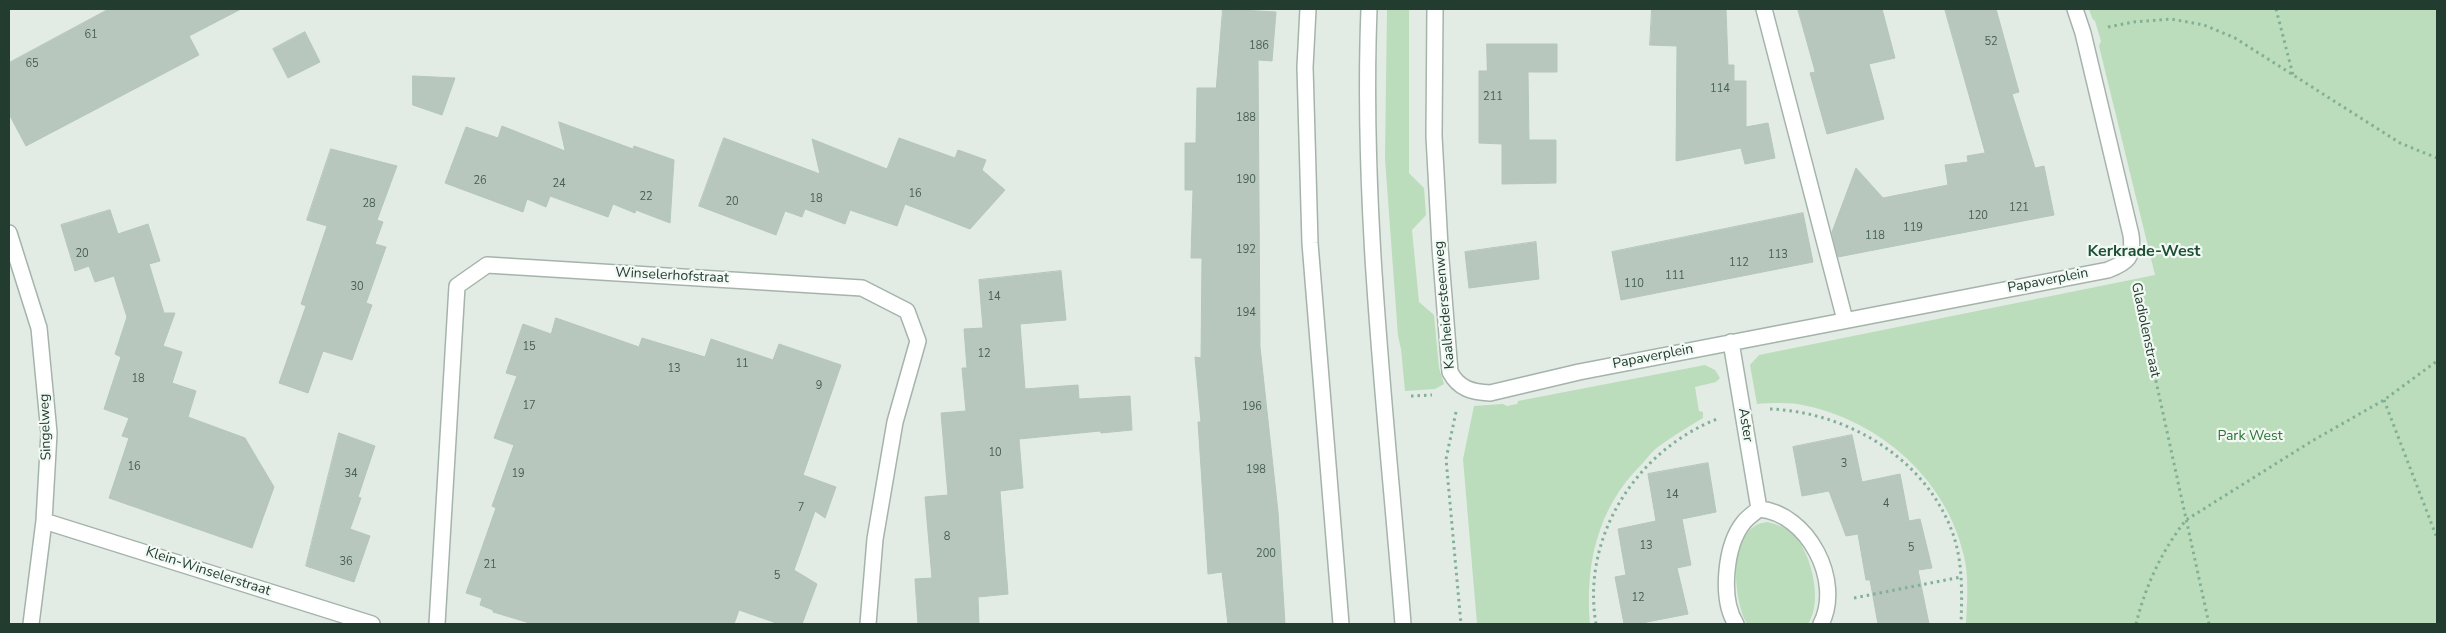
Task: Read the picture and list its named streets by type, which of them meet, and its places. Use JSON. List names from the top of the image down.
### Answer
{
  "streets": {
    "street": [
      "Winselerhofstraat",
      "Papaverplein",
      "Kaalheidersteenweg",
      "Aster",
      "Singelweg",
      "Klein-Winselerstraat"
    ],
    "path": ["Gladiolenstraat"]
  },
  "crossings": [
    ["Papaverplein", "Kaalheidersteenweg"],
    ["Papaverplein", "Gladiolenstraat"],
    ["Papaverplein", "Aster"],
    ["Singelweg", "Klein-Winselerstraat"]
  ],
  "districts": ["Kerkrade-West"],
  "parks": ["Park West"],
  "house_numbers": [
    "61",
    "52",
    "186",
    "65",
    "114",
    "211",
    "188",
    "190",
    "26",
    "24",
    "16",
    "22",
    "18",
    "20",
    "28",
    "121",
    "120",
    "119",
    "118",
    "192",
    "20",
    "113",
    "112",
    "111",
    "110",
    "30",
    "14",
    "194",
    "15",
    "12",
    "11",
    "13",
    "18",
    "9",
    "17",
    "196",
    "10",
    "3",
    "16",
    "198",
    "34",
    "19",
    "14",
    "4",
    "7",
    "8",
    "13",
    "5",
    "200",
    "36",
    "21",
    "5",
    "12"
  ]
}
